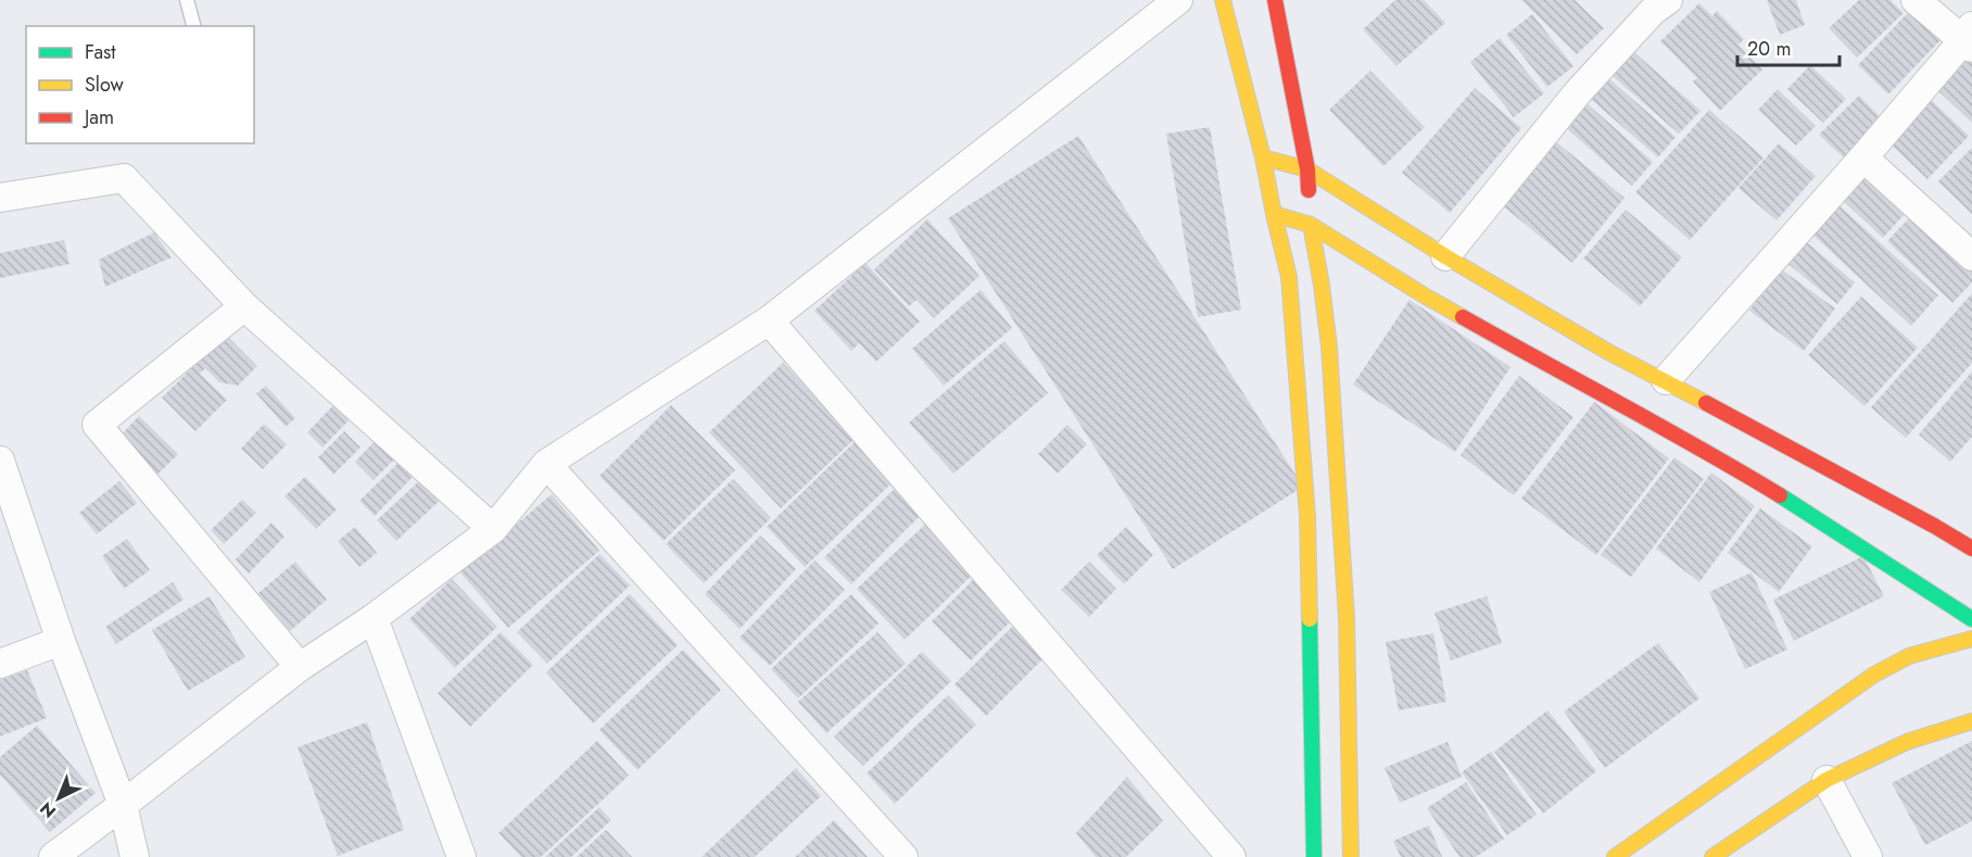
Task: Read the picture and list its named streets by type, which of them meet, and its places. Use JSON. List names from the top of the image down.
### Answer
{
  "legend": ["Fast", "Slow", "Jam"],
  "scale_bar": "20 m",
  "north": "bottom left"
}
